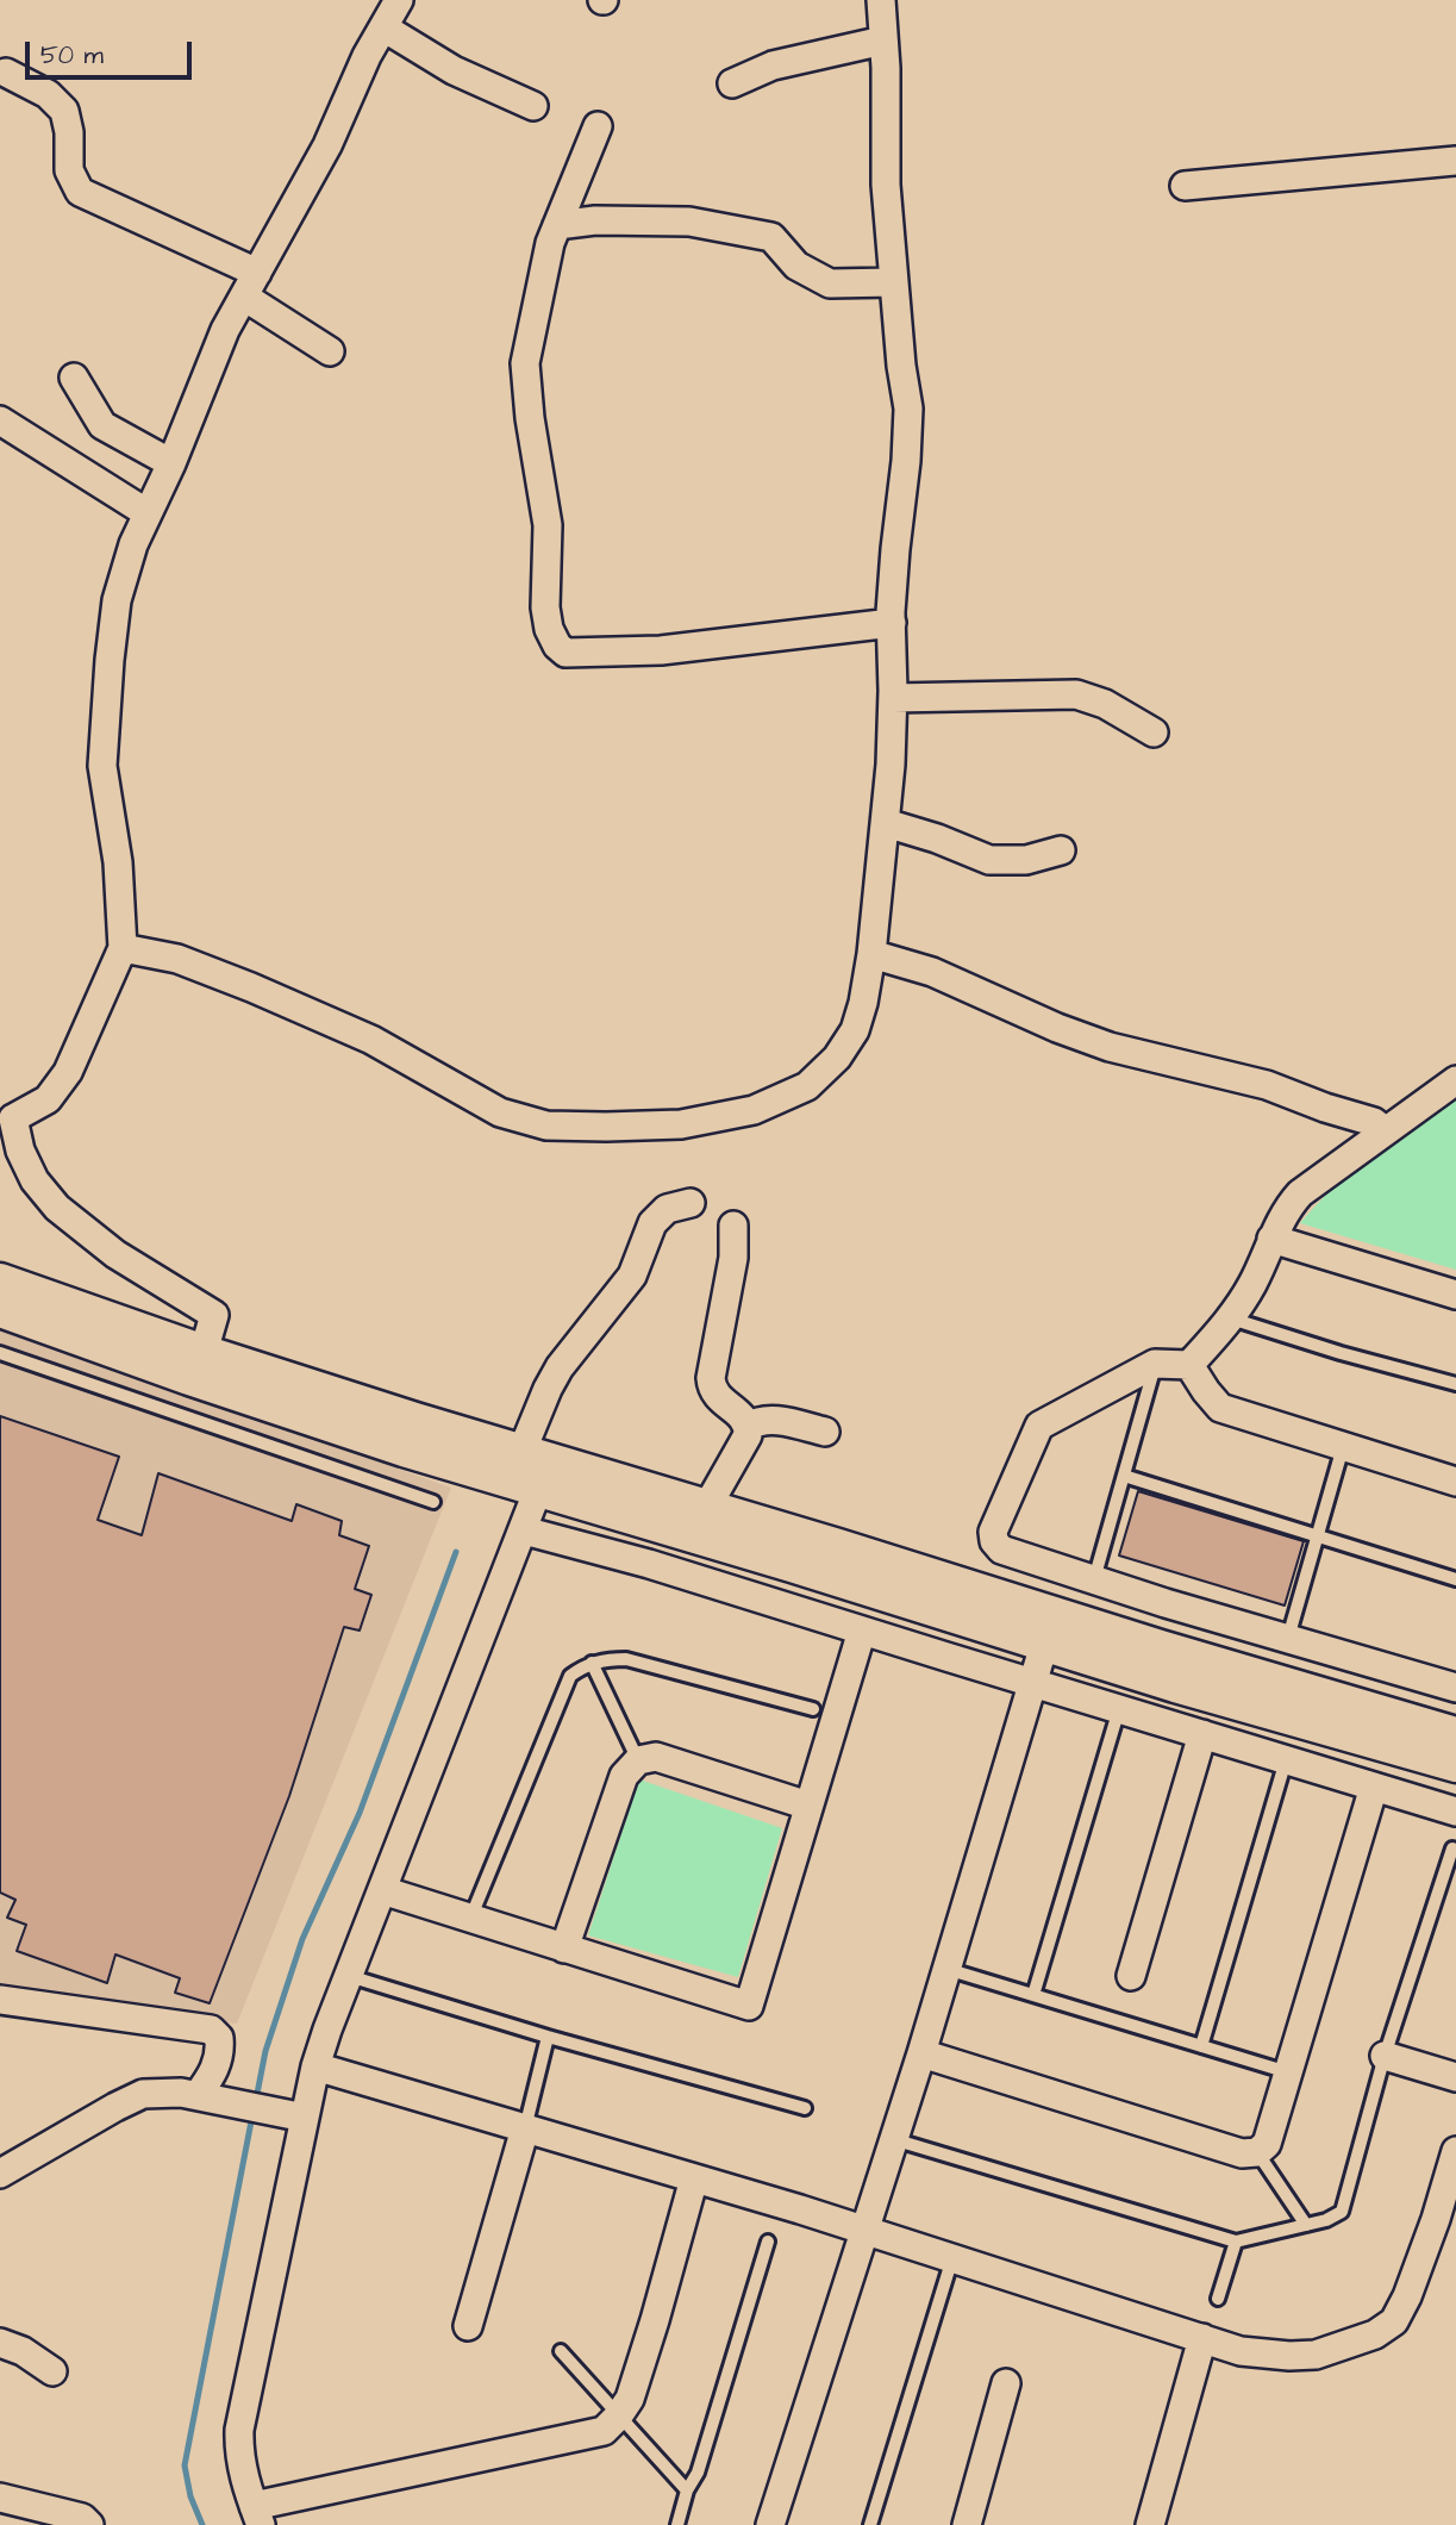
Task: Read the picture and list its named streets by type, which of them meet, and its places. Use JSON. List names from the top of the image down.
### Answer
{
  "scale_bar": "50 m"
}
